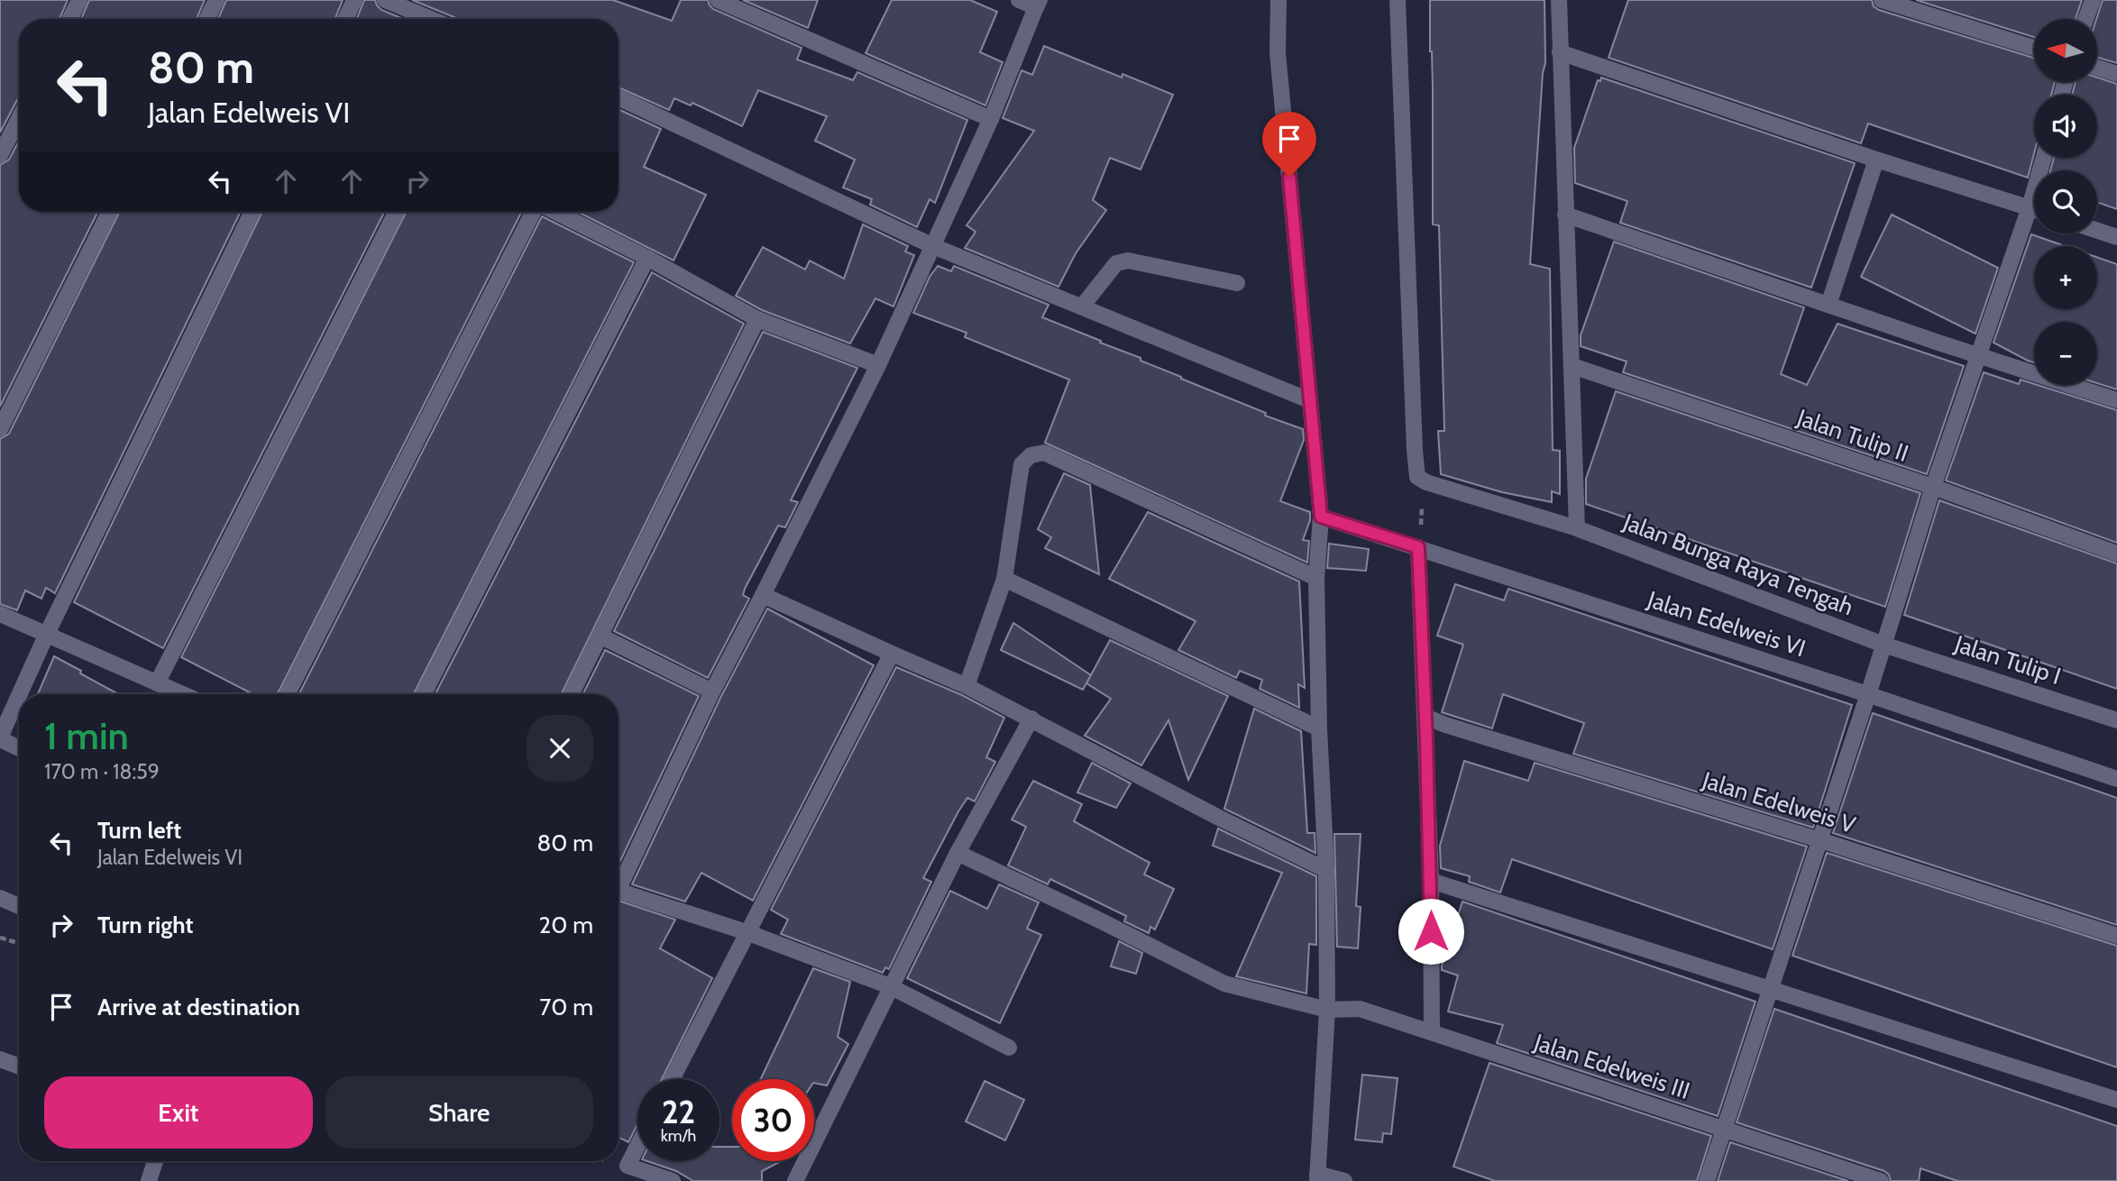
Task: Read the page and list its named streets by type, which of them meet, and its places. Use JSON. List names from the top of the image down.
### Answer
{
  "streets": {
    "street": [
      "Jalan Tulip II",
      "Jalan Bunga Raya Tengah",
      "Jalan Edelweis VI",
      "Jalan Tulip I",
      "Jalan Edelweis V",
      "Jalan Edelweis III"
    ]
  },
  "crossings": [
    ["Jalan Bunga Raya Tengah", "Jalan Tulip I"]
  ],
  "north": "left",
  "page": {
    "map_buttons": ["+", "−"],
    "turn": ["80 m", "Jalan Edelweis VI"],
    "heading": ["1 min", "170 m · 18:59"],
    "list": [
      {
        "name": "Turn left",
        "note": "Jalan Edelweis VI",
        "value": "80 m"
      },
      {
        "name": "Turn right",
        "value": "20 m"
      },
      {
        "name": "Arrive at destination",
        "value": "70 m"
      }
    ],
    "buttons": ["Exit", "Share"],
    "speed": "22 km/h",
    "limit": "30"
  }
}
